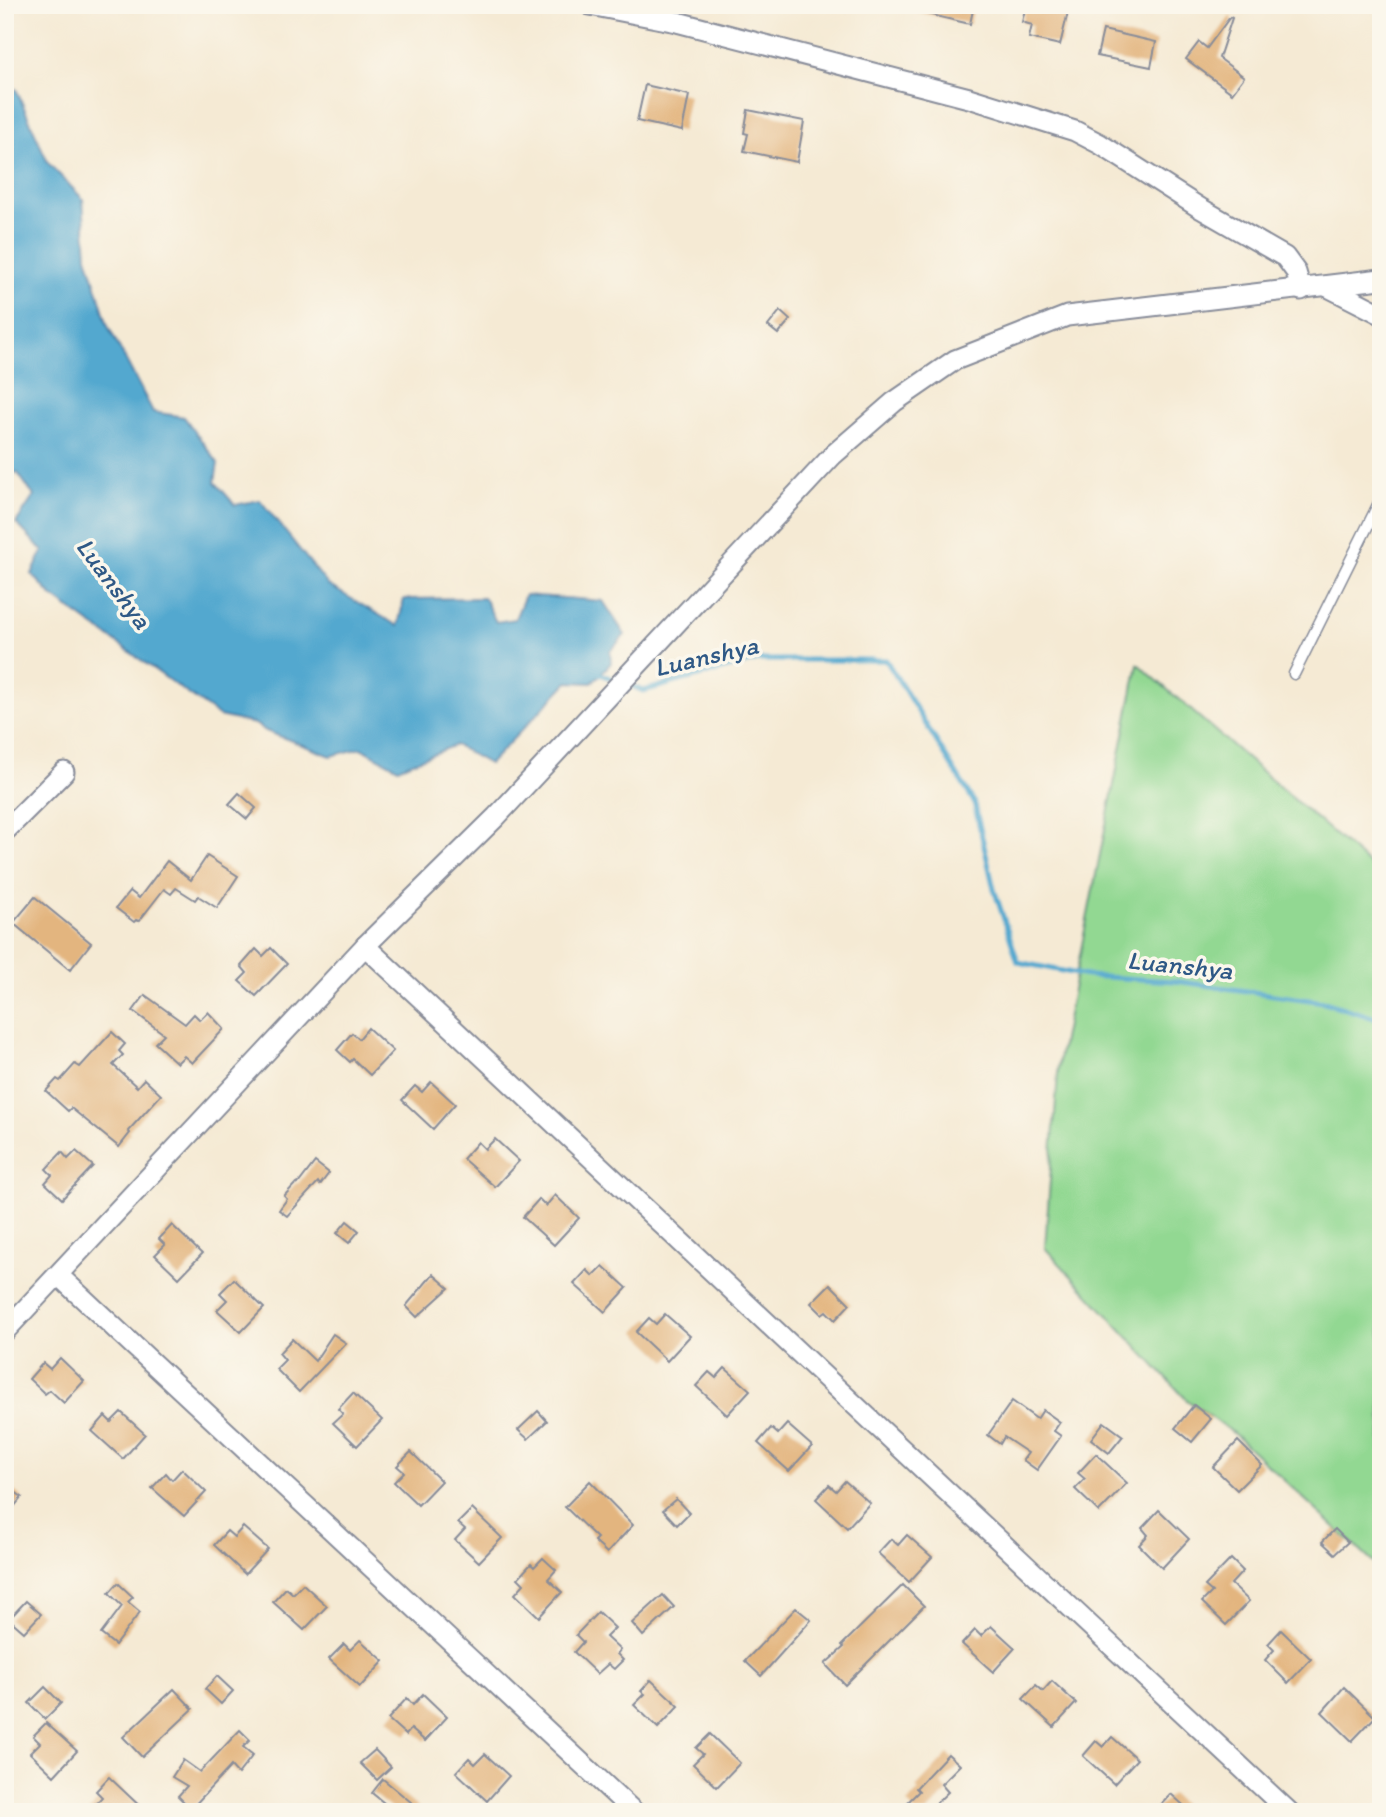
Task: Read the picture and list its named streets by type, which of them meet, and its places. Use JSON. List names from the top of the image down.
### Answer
{
  "water": ["Luanshya"]
}
